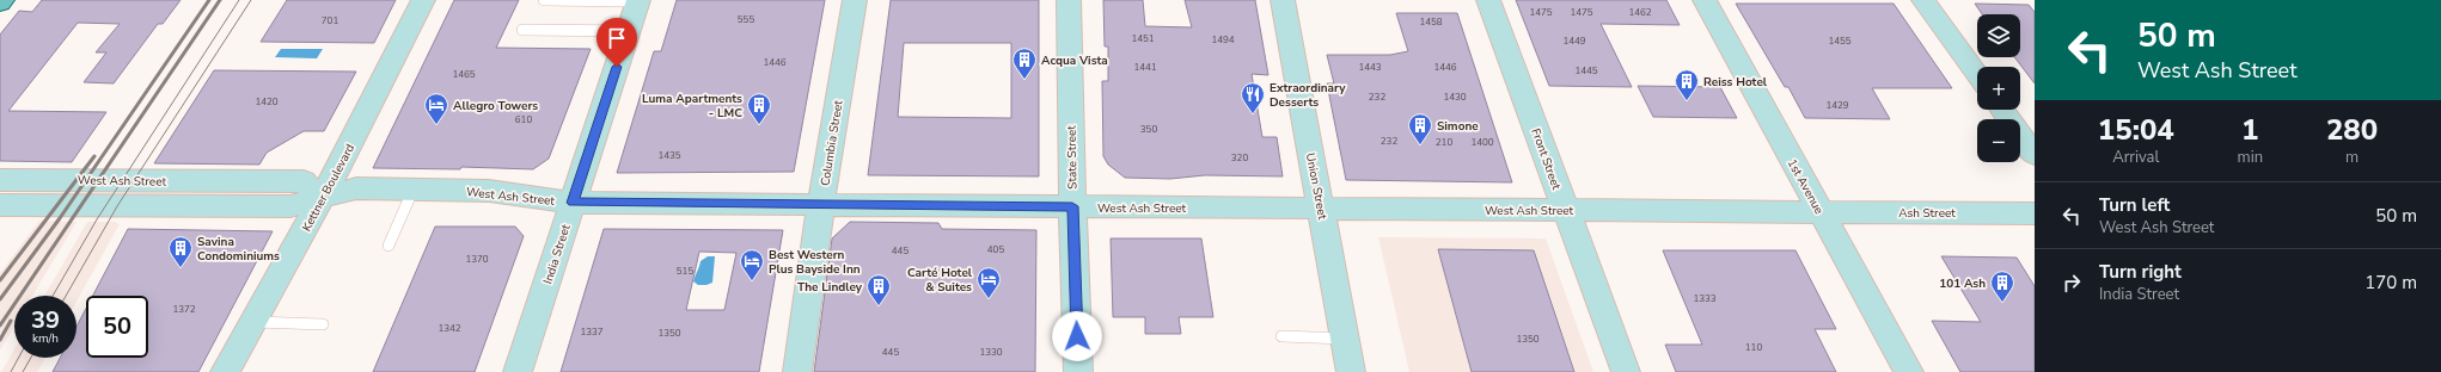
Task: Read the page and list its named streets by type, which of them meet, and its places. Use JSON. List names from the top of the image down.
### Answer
{
  "streets": {
    "main road": [
      "Columbia Street",
      "State Street",
      "Front Street",
      "West Ash Street",
      "Union Street",
      "1st Avenue",
      "Kettner Boulevard",
      "Ash Street",
      "India Street"
    ]
  },
  "crossings": [
    ["Columbia Street", "West Ash Street"],
    ["State Street", "West Ash Street"],
    ["Front Street", "West Ash Street"],
    ["West Ash Street", "Union Street"],
    ["West Ash Street", "1st Avenue"],
    ["West Ash Street", "Kettner Boulevard"],
    ["West Ash Street", "Ash Street"],
    ["West Ash Street", "India Street"],
    ["1st Avenue", "Ash Street"]
  ],
  "places": {
    "building": [
      "Acqua Vista",
      "Reiss Hotel",
      "Luma Apartments - LMC",
      "Simone",
      "Savina Condominiums",
      "101 Ash",
      "The Lindley"
    ],
    "restaurant": ["Extraordinary Desserts"],
    "hotel": ["Allegro Towers", "Best Western Plus Bayside Inn", "Carté Hotel & Suites"]
  },
  "house_numbers": [
    "1475",
    "1475",
    "1462",
    "555",
    "701",
    "1458",
    "1451",
    "1494",
    "1449",
    "1455",
    "1446",
    "1441",
    "1443",
    "1446",
    "1445",
    "1465",
    "232",
    "1430",
    "1420",
    "1429",
    "610",
    "350",
    "232",
    "210",
    "1400",
    "1435",
    "320",
    "405",
    "445",
    "1370",
    "515",
    "1333",
    "1372",
    "1342",
    "1337",
    "1350",
    "1350",
    "110",
    "445",
    "1330"
  ],
  "page": {
    "turn": ["50 m", "West Ash Street"],
    "map_buttons": ["+", "−"],
    "eta": [
      "15:04",
      "Arrival",
      "1",
      "min",
      "280",
      "m"
    ],
    "list": [
      {
        "name": "Turn left",
        "note": "West Ash Street",
        "value": "50 m"
      },
      {
        "name": "Turn right",
        "note": "India Street",
        "value": "170 m"
      }
    ],
    "speed": "39 km/h",
    "limit": "50"
  }
}
